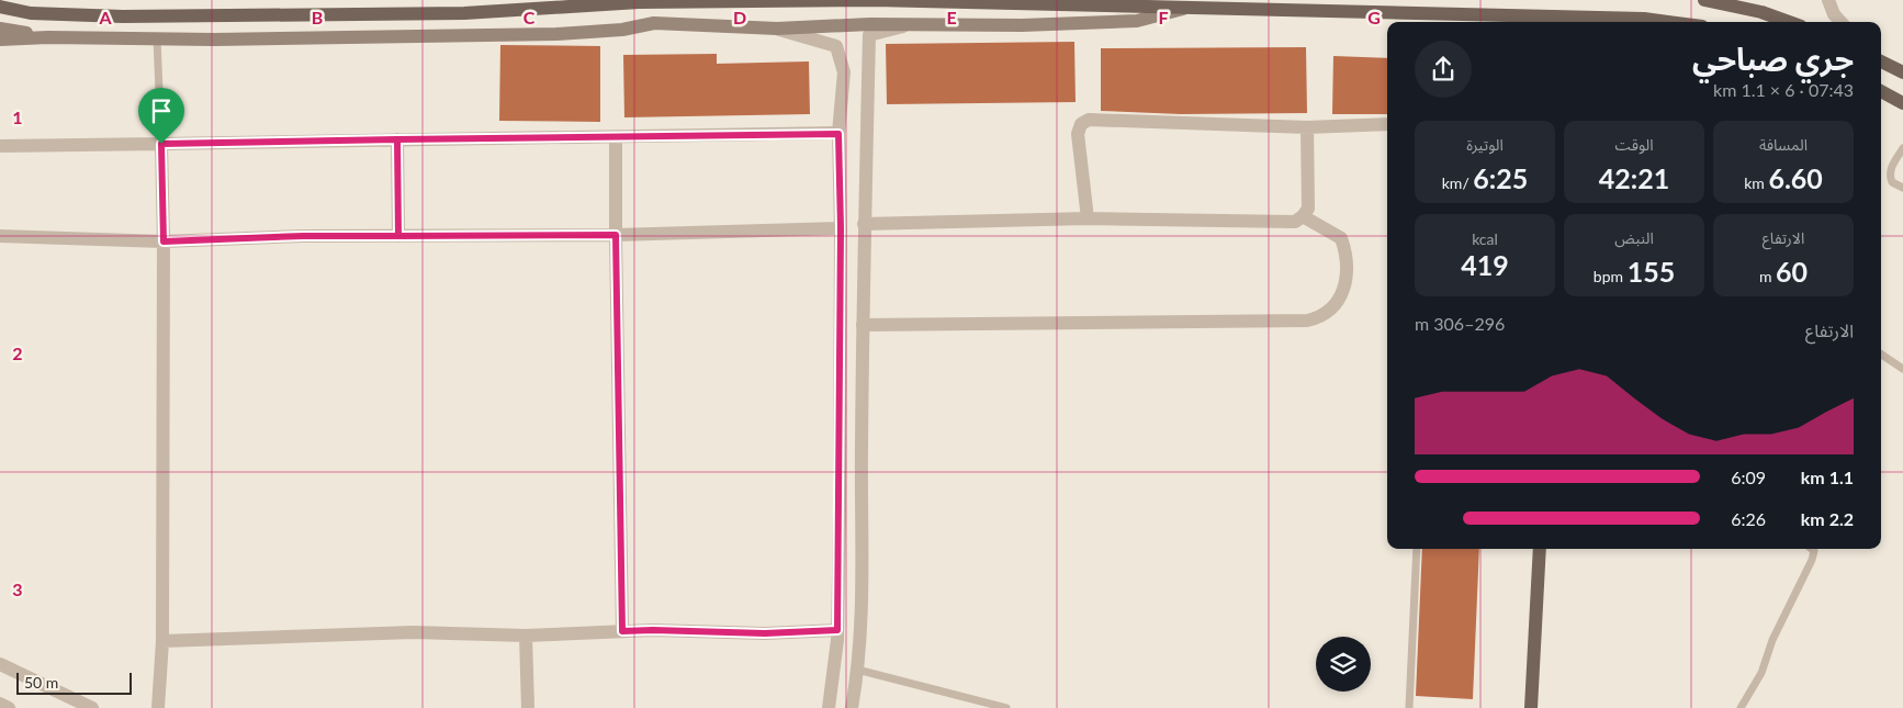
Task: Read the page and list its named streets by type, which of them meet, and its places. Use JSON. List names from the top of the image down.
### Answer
{
  "scale_bar": "50 m",
  "page": {
    "heading": ["جري صباحي", "07:43 · 6 × 1.1 km"],
    "stats": [
      ["المسافة", "6.60 km"],
      ["الوقت", "42:21"],
      ["الوتيرة", "6:25 /km"],
      ["الارتفاع", "60 m"],
      ["النبض", "155 bpm"],
      ["kcal", "419"]
    ],
    "chart": ["الارتفاع", "296–306 m"],
    "list": [
      {
        "name": "1.1 km",
        "note": "6:09"
      },
      {
        "name": "2.2 km",
        "note": "6:26"
      }
    ],
    "scale": "50 m"
  },
  "grid": {
    "columns": [
      "A",
      "B",
      "C",
      "D",
      "E",
      "F",
      "G"
    ],
    "rows": ["1", "2", "3"]
  }
}
